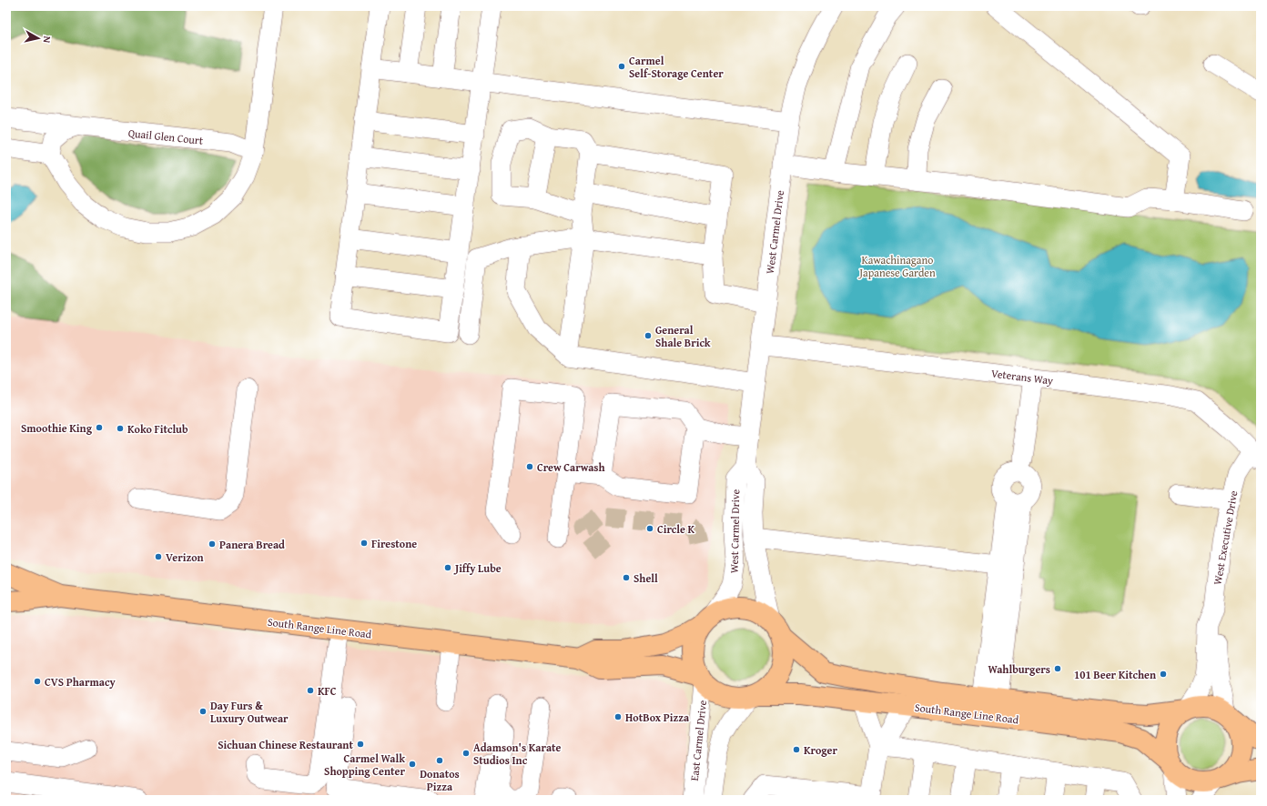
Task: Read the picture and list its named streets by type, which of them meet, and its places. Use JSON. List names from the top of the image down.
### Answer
{
  "streets": {
    "main road": ["South Range Line Road"],
    "street": [
      "Quail Glen Court",
      "West Carmel Drive",
      "Veterans Way",
      "West Executive Drive",
      "East Carmel Drive"
    ]
  },
  "crossings": [
    ["West Carmel Drive", "Veterans Way"],
    ["West Carmel Drive", "South Range Line Road"],
    ["West Carmel Drive", "East Carmel Drive"],
    ["Veterans Way", "West Executive Drive"],
    ["West Executive Drive", "South Range Line Road"],
    ["South Range Line Road", "East Carmel Drive"]
  ],
  "parks": ["Kawachinagano Japanese Garden"],
  "places": [
    "Carmel Self-Storage Center",
    "General Shale Brick",
    "Smoothie King",
    "Koko Fitclub",
    "Crew Carwash",
    "Circle K",
    "Firestone",
    "Panera Bread",
    "Verizon",
    "Jiffy Lube",
    "Shell",
    "Wahlburgers",
    "101 Beer Kitchen",
    "CVS Pharmacy",
    "KFC",
    "Day Furs & Luxury Outwear",
    "HotBox Pizza",
    "Sichuan Chinese Restaurant",
    "Kroger",
    "Adamson's Karate Studios Inc",
    "Donatos Pizza",
    "Carmel Walk Shopping Center"
  ],
  "north": "right"
}
